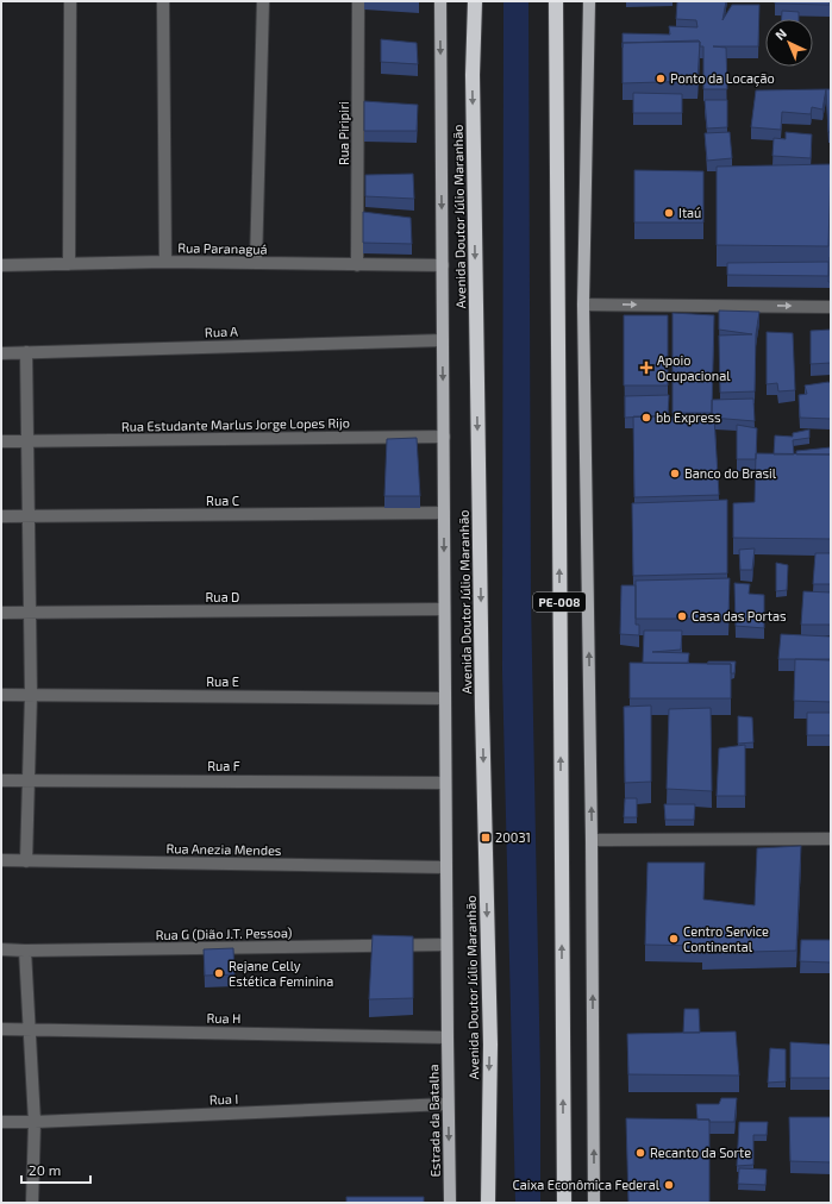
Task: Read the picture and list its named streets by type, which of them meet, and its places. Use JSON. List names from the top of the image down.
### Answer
{
  "streets": {
    "highway": ["Avenida Doutor Júlio Maranhão", "PE-008"],
    "main road": ["Estrada da Batalha"],
    "street": [
      "Rua Piripiri",
      "Rua Paranaguá",
      "Rua A",
      "Rua Estudante Marlus Jorge Lopes Rijo",
      "Rua C",
      "Rua D",
      "Rua E",
      "Rua F",
      "Rua Anezia Mendes",
      "Rua G (Dião J.T. Pessoa)",
      "Rua H",
      "Rua I"
    ]
  },
  "crossings": [
    ["Rua Piripiri", "Rua Paranaguá"],
    ["Avenida Doutor Júlio Maranhão", "Rua Paranaguá"],
    ["Avenida Doutor Júlio Maranhão", "Rua A"],
    ["Avenida Doutor Júlio Maranhão", "Rua Estudante Marlus Jorge Lopes Rijo"],
    ["Avenida Doutor Júlio Maranhão", "Rua C"],
    ["Avenida Doutor Júlio Maranhão", "Rua D"],
    ["Avenida Doutor Júlio Maranhão", "Rua E"],
    ["Avenida Doutor Júlio Maranhão", "Rua F"],
    ["Avenida Doutor Júlio Maranhão", "Rua Anezia Mendes"],
    ["Avenida Doutor Júlio Maranhão", "Rua G (Dião J.T. Pessoa)"],
    ["Avenida Doutor Júlio Maranhão", "Rua H"],
    ["Avenida Doutor Júlio Maranhão", "Estrada da Batalha"],
    ["Rua H", "Estrada da Batalha"],
    ["Rua I", "Estrada da Batalha"]
  ],
  "one_way": ["Estrada da Batalha"],
  "places": {
    "other": [
      "Ponto da Locação",
      "Itaú",
      "bb Express",
      "Banco do Brasil",
      "Casa das Portas",
      "Centro Service Continental",
      "Rejane Celly Estética Feminina",
      "Recanto da Sorte",
      "Caixa Econômica Federal"
    ],
    "health": ["Apoio Ocupacional"],
    "transit": ["20031"]
  },
  "scale_bar": "20 m",
  "north": "top left"
}
